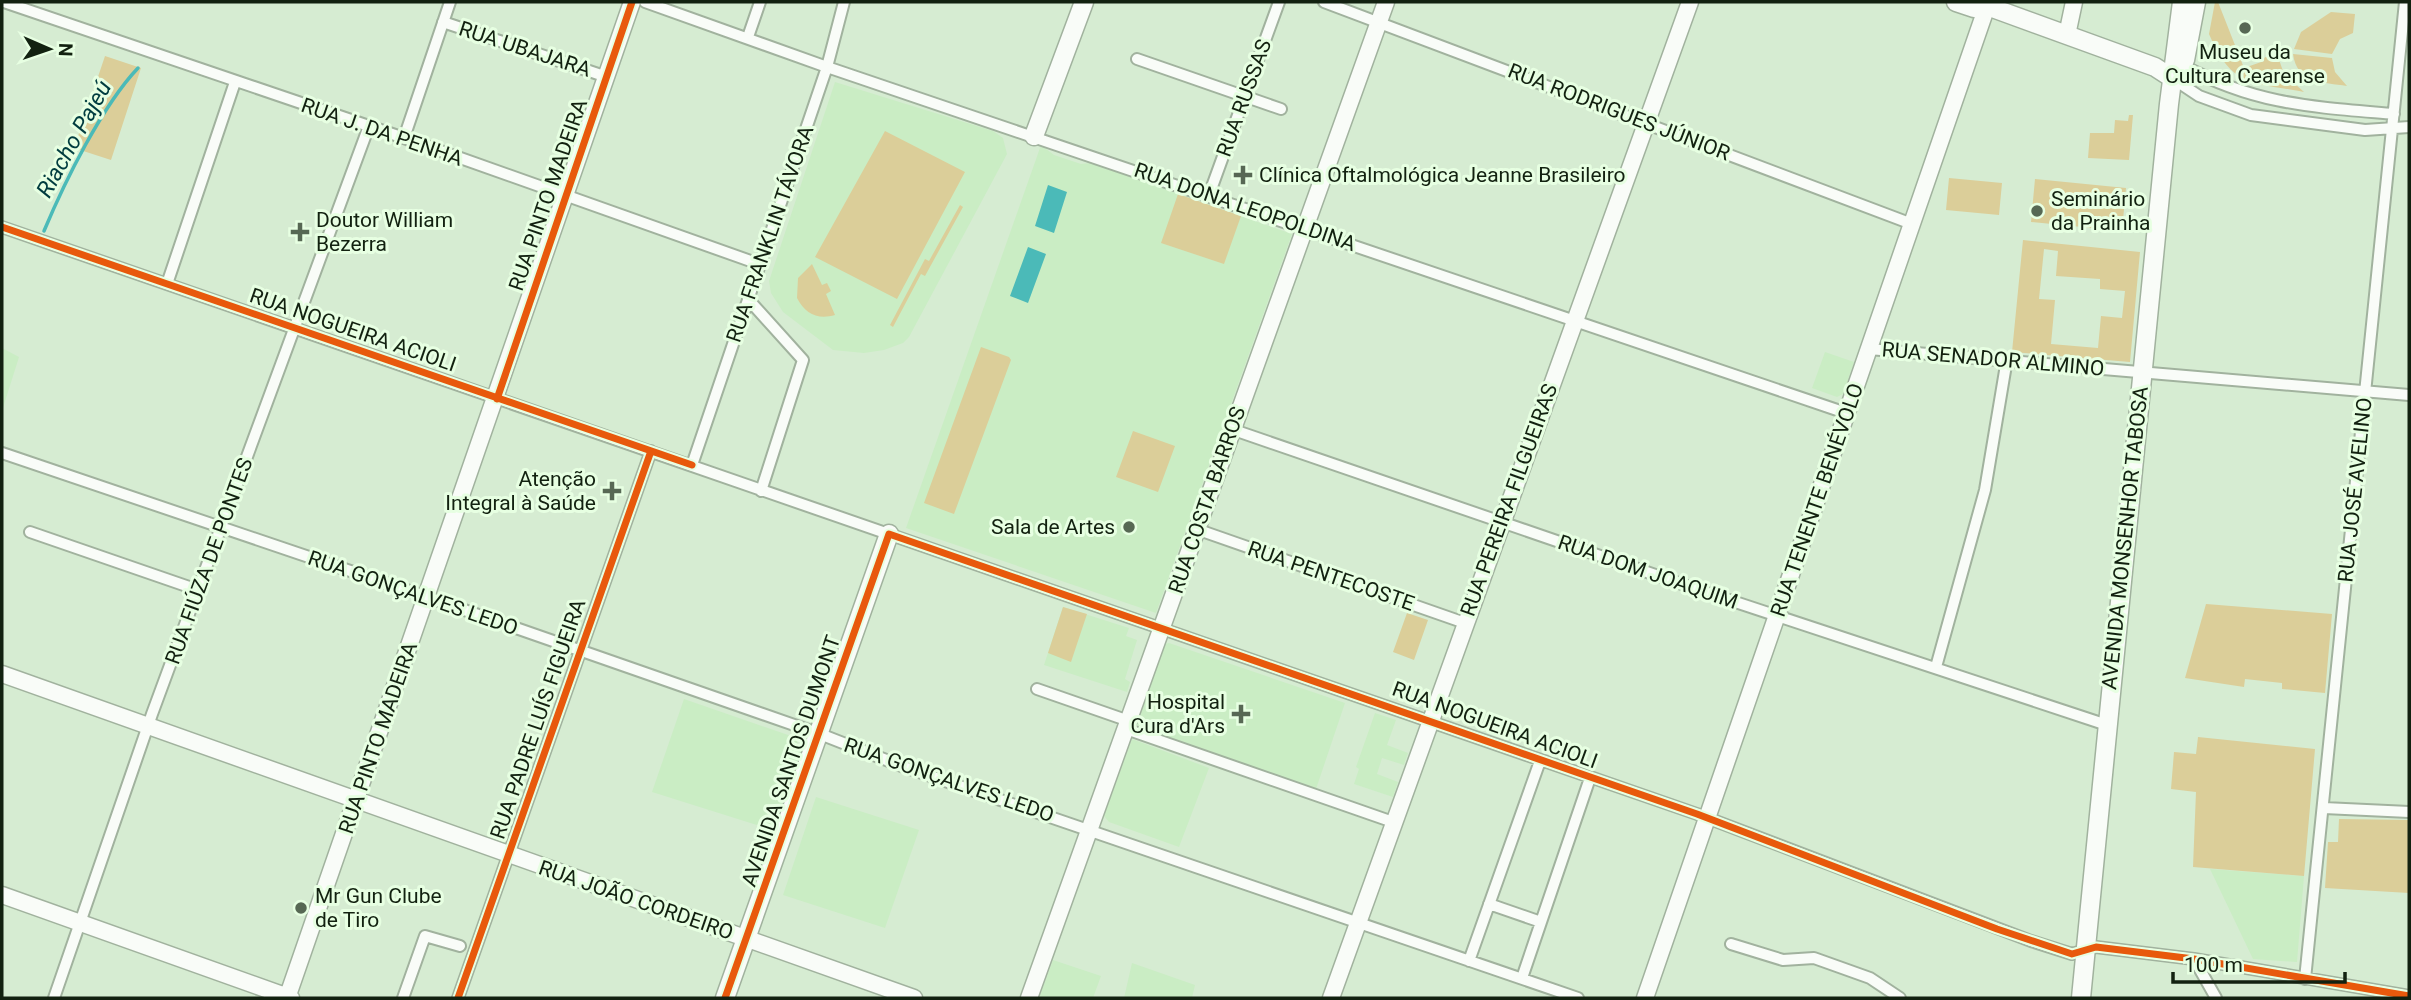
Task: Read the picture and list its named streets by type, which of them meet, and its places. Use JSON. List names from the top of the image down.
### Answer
{
  "streets": {
    "main road": ["AVENIDA MONSENHOR TABOSA", "AVENIDA SANTOS DUMONT"],
    "street": [
      "RUA UBAJARA",
      "RUA RUSSAS",
      "RUA RODRIGUES JÚNIOR",
      "RUA J. DA PENHA",
      "RUA PINTO MADEIRA",
      "RUA DONA LEOPOLDINA",
      "RUA FRANKLIN TÁVORA",
      "RUA NOGUEIRA ACIOLI",
      "RUA SENADOR ALMINO",
      "RUA JOSÉ AVELINO",
      "RUA COSTA BARROS",
      "RUA PEREIRA FILGUEIRAS",
      "RUA TENENTE BENÉVOLO",
      "RUA FIÚZA DE PONTES",
      "RUA DOM JOAQUIM",
      "RUA PENTECOSTE",
      "RUA GONÇALVES LEDO",
      "RUA PADRE LUÍS FIGUEIRA",
      "RUA JOÃO CORDEIRO"
    ]
  },
  "crossings": [
    ["RUA UBAJARA", "RUA PINTO MADEIRA"],
    ["RUA RUSSAS", "RUA DONA LEOPOLDINA"],
    ["RUA RODRIGUES JÚNIOR", "RUA COSTA BARROS"],
    ["RUA RODRIGUES JÚNIOR", "RUA PEREIRA FILGUEIRAS"],
    ["RUA RODRIGUES JÚNIOR", "RUA TENENTE BENÉVOLO"],
    ["RUA J. DA PENHA", "RUA PINTO MADEIRA"],
    ["RUA J. DA PENHA", "RUA FRANKLIN TÁVORA"],
    ["RUA J. DA PENHA", "RUA FIÚZA DE PONTES"],
    ["RUA PINTO MADEIRA", "RUA NOGUEIRA ACIOLI"],
    ["RUA PINTO MADEIRA", "RUA GONÇALVES LEDO"],
    ["RUA PINTO MADEIRA", "RUA JOÃO CORDEIRO"],
    ["RUA DONA LEOPOLDINA", "RUA FRANKLIN TÁVORA"],
    ["RUA DONA LEOPOLDINA", "RUA COSTA BARROS"],
    ["RUA DONA LEOPOLDINA", "RUA PEREIRA FILGUEIRAS"],
    ["RUA DONA LEOPOLDINA", "RUA TENENTE BENÉVOLO"],
    ["RUA FRANKLIN TÁVORA", "RUA NOGUEIRA ACIOLI"],
    ["RUA NOGUEIRA ACIOLI", "RUA JOSÉ AVELINO"],
    ["RUA NOGUEIRA ACIOLI", "RUA COSTA BARROS"],
    ["RUA NOGUEIRA ACIOLI", "RUA PEREIRA FILGUEIRAS"],
    ["RUA NOGUEIRA ACIOLI", "RUA TENENTE BENÉVOLO"],
    ["RUA NOGUEIRA ACIOLI", "AVENIDA MONSENHOR TABOSA"],
    ["RUA NOGUEIRA ACIOLI", "RUA FIÚZA DE PONTES"],
    ["RUA NOGUEIRA ACIOLI", "RUA PADRE LUÍS FIGUEIRA"],
    ["RUA NOGUEIRA ACIOLI", "AVENIDA SANTOS DUMONT"],
    ["RUA SENADOR ALMINO", "RUA JOSÉ AVELINO"],
    ["RUA SENADOR ALMINO", "RUA TENENTE BENÉVOLO"],
    ["RUA SENADOR ALMINO", "AVENIDA MONSENHOR TABOSA"],
    ["RUA COSTA BARROS", "RUA DOM JOAQUIM"],
    ["RUA COSTA BARROS", "RUA PENTECOSTE"],
    ["RUA COSTA BARROS", "RUA GONÇALVES LEDO"],
    ["RUA PEREIRA FILGUEIRAS", "RUA DOM JOAQUIM"],
    ["RUA PEREIRA FILGUEIRAS", "RUA PENTECOSTE"],
    ["RUA PEREIRA FILGUEIRAS", "RUA GONÇALVES LEDO"],
    ["RUA TENENTE BENÉVOLO", "RUA DOM JOAQUIM"],
    ["AVENIDA MONSENHOR TABOSA", "RUA DOM JOAQUIM"],
    ["RUA FIÚZA DE PONTES", "RUA GONÇALVES LEDO"],
    ["RUA FIÚZA DE PONTES", "RUA JOÃO CORDEIRO"],
    ["RUA GONÇALVES LEDO", "RUA PADRE LUÍS FIGUEIRA"],
    ["RUA GONÇALVES LEDO", "AVENIDA SANTOS DUMONT"],
    ["RUA PADRE LUÍS FIGUEIRA", "RUA JOÃO CORDEIRO"],
    ["AVENIDA SANTOS DUMONT", "RUA JOÃO CORDEIRO"]
  ],
  "water": ["Riacho Pajeú"],
  "places": {
    "other": [
      "Museu da Cultura Cearense",
      "Seminário da Prainha",
      "Sala de Artes",
      "Mr Gun Clube de Tiro"
    ],
    "health": [
      "Clínica Oftalmológica Jeanne Brasileiro",
      "Doutor William Bezerra",
      "Atenção Integral à Saúde",
      "Hospital Cura d'Ars"
    ]
  },
  "scale_bar": "100 m",
  "north": "right"
}
